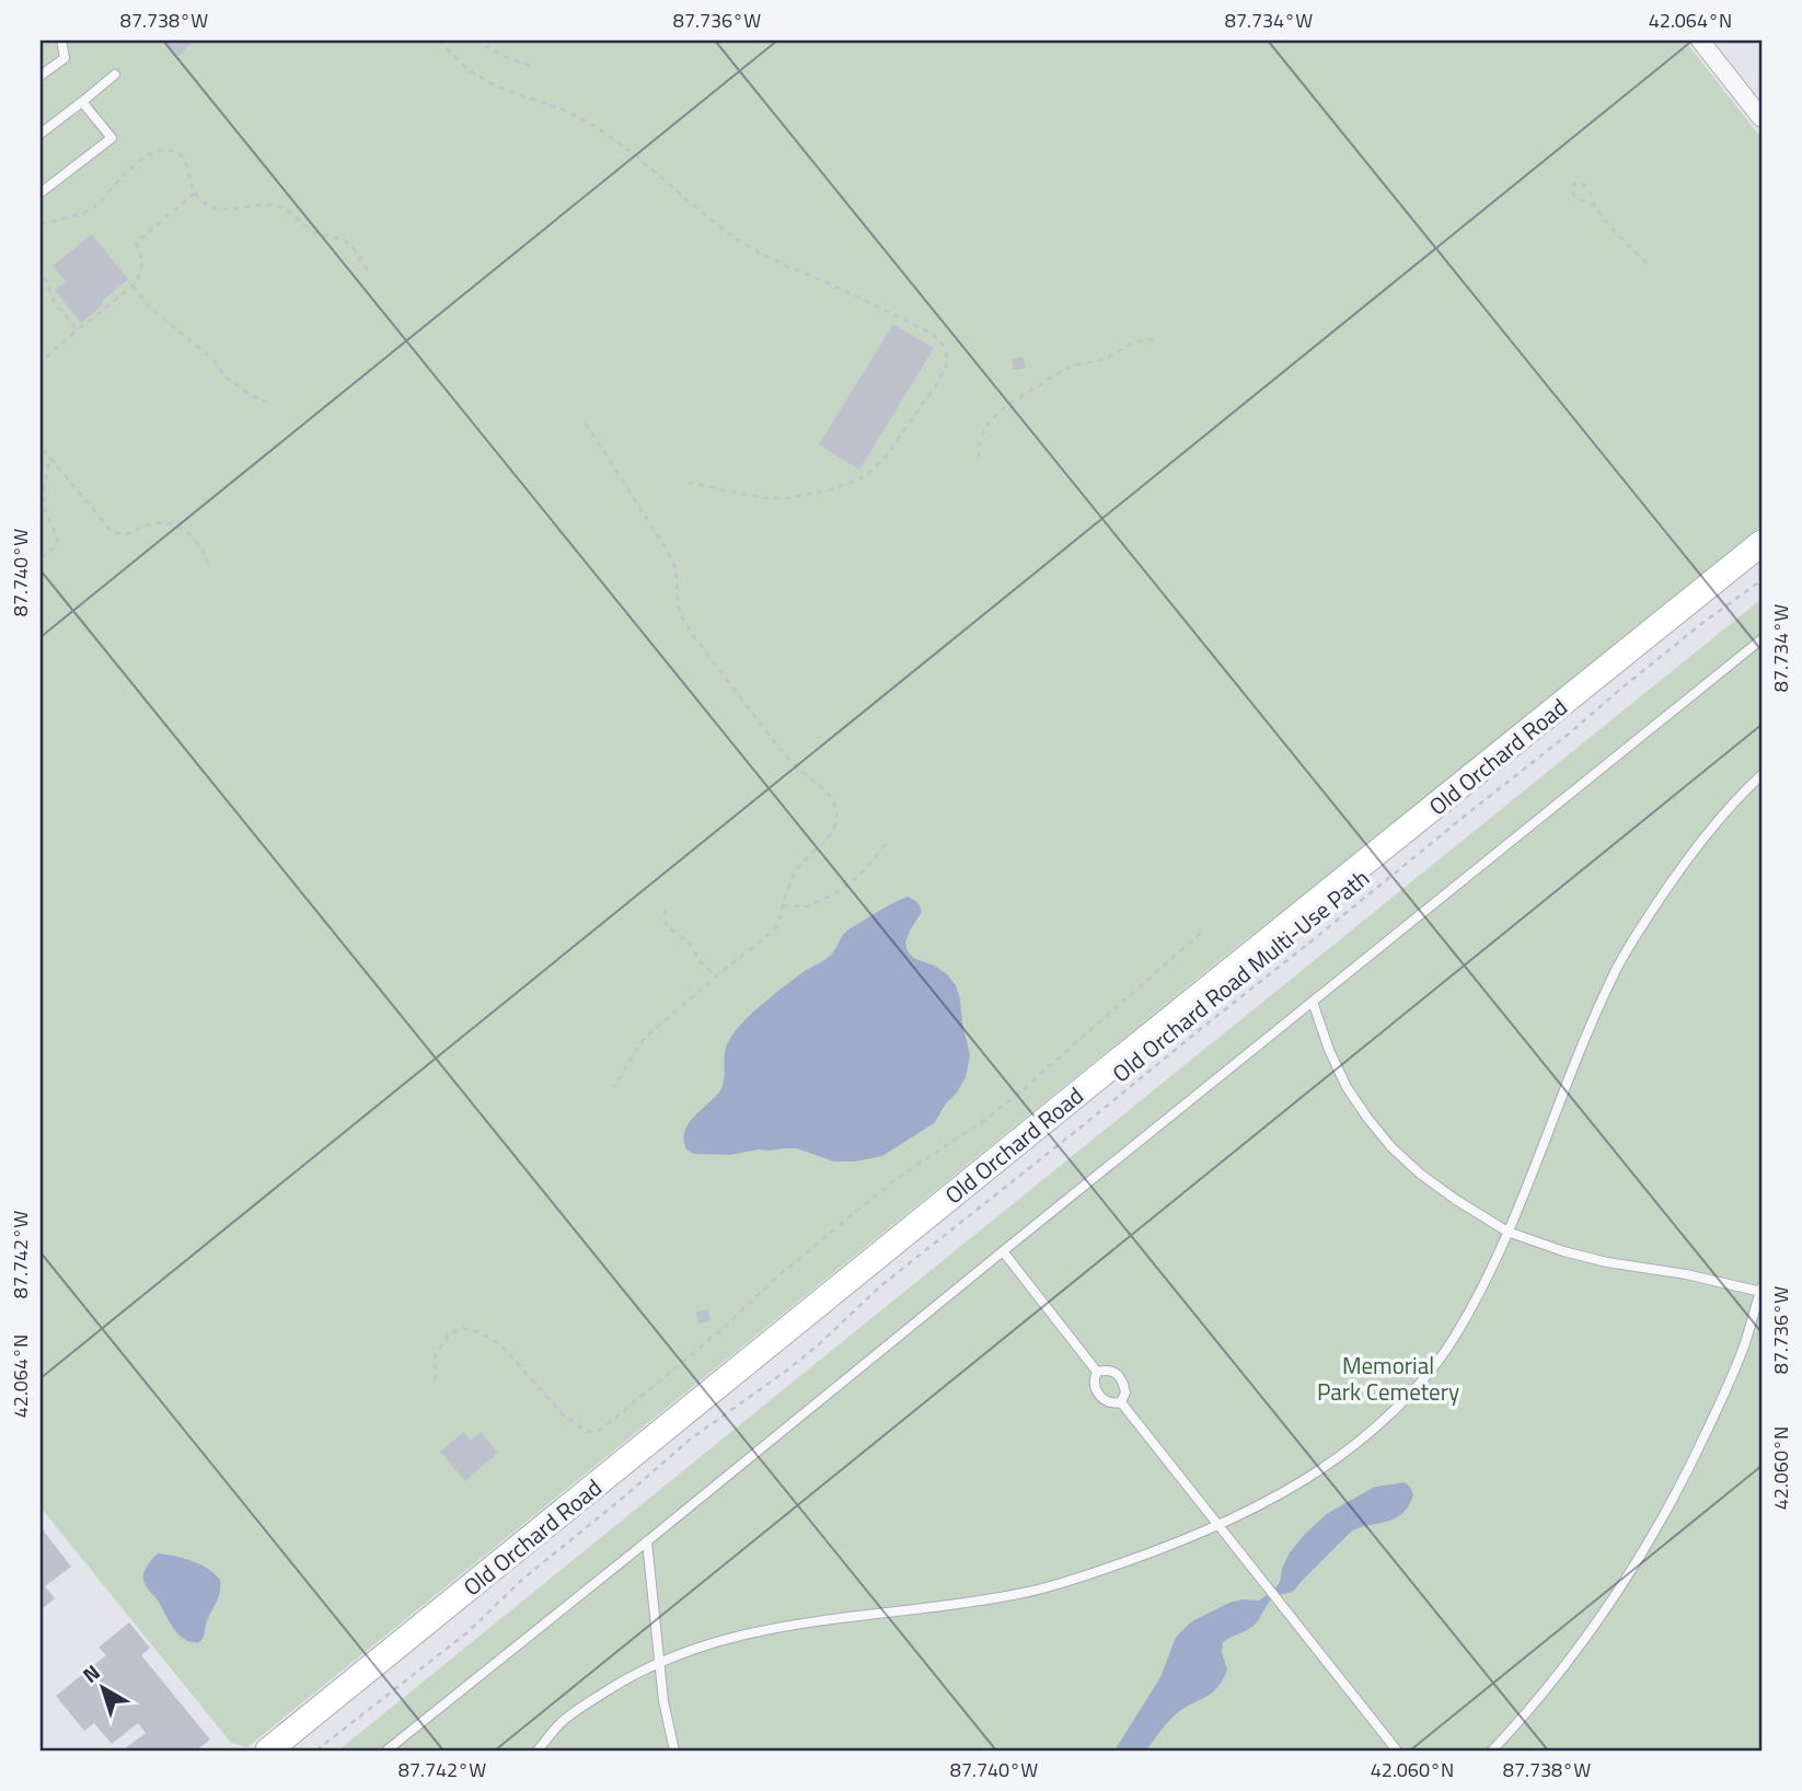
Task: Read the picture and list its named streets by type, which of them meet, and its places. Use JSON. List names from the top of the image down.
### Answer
{
  "streets": {
    "main road": ["Old Orchard Road"],
    "path": ["Old Orchard Road Multi-Use Path"]
  },
  "parks": ["Memorial Park Cemetery"],
  "north": "top left",
  "coordinates": [
    "87.738°W",
    "87.736°W",
    "87.734°W",
    "42.064°N",
    "87.740°W",
    "87.742°W",
    "42.060°N"
  ]
}
